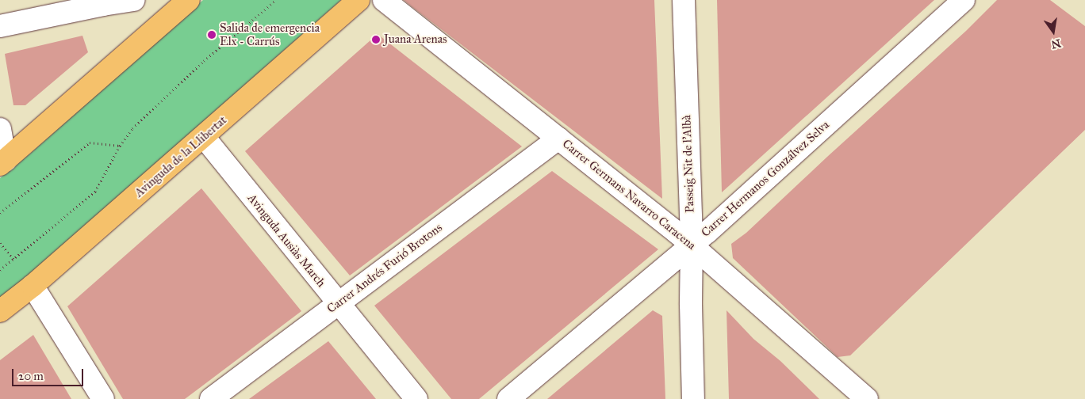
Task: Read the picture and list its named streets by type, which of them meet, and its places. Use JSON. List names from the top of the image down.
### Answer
{
  "streets": {
    "highway": ["Avinguda de la Llibertat"],
    "street": [
      "Passeig Nit de l'Albà",
      "Carrer Hermanos Gonzálvez Selva",
      "Carrer Germans Navarro Caracena",
      "Avinguda Ausiàs March",
      "Carrer Andrés Furió Brotons"
    ]
  },
  "crossings": [
    ["Avinguda de la Llibertat", "Avinguda Ausiàs March"],
    ["Passeig Nit de l'Albà", "Carrer Hermanos Gonzálvez Selva"],
    ["Passeig Nit de l'Albà", "Carrer Germans Navarro Caracena"],
    ["Carrer Hermanos Gonzálvez Selva", "Carrer Germans Navarro Caracena"],
    ["Carrer Germans Navarro Caracena", "Carrer Andrés Furió Brotons"],
    ["Avinguda Ausiàs March", "Carrer Andrés Furió Brotons"]
  ],
  "places": ["Salida de emergencia Elx - Carrús", "Juana Arenas"],
  "scale_bar": "20 m",
  "north": "bottom"
}
